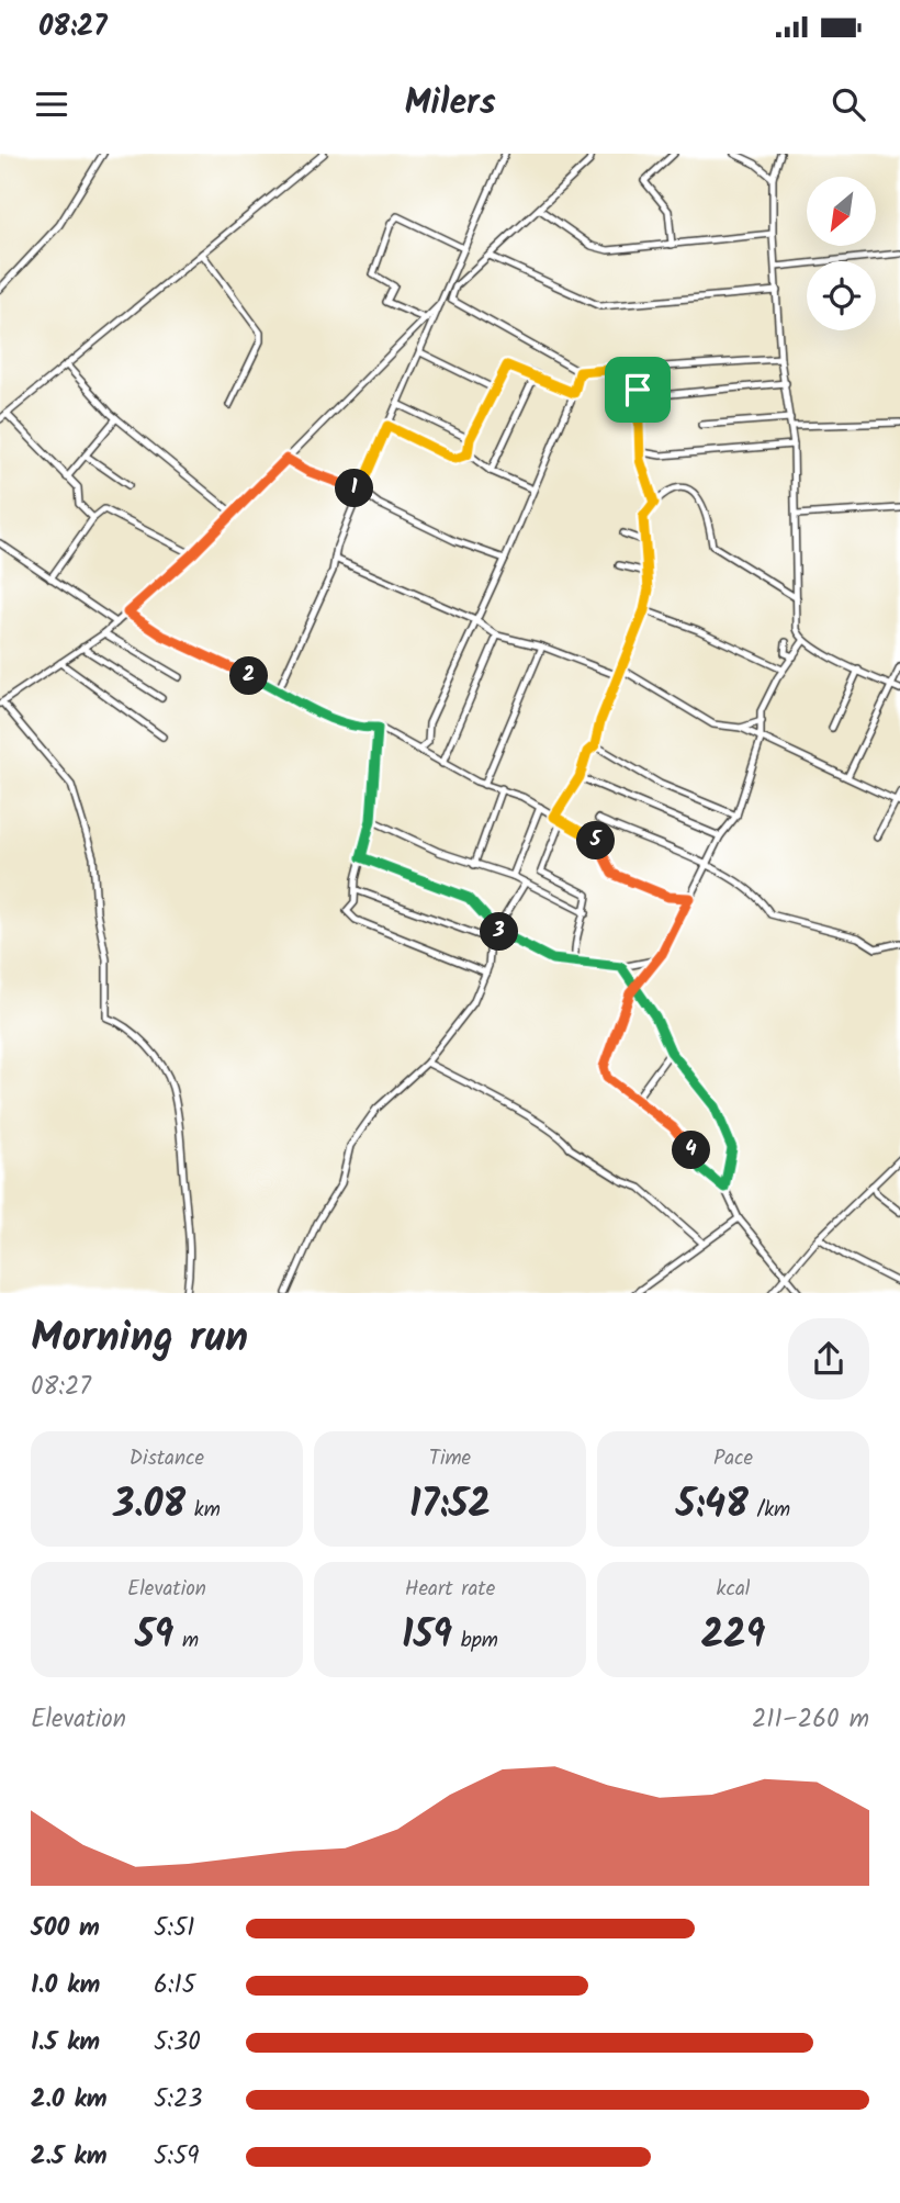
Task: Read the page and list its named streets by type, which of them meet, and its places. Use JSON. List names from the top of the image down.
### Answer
{
  "north": "bottom left",
  "page": {
    "status": "08:27",
    "header": "Milers",
    "pins": [
      "1",
      "2",
      "5",
      "3",
      "4"
    ],
    "heading": ["Morning run", "08:27"],
    "stats": [
      ["Distance", "3.08 km"],
      ["Time", "17:52"],
      ["Pace", "5:48 /km"],
      ["Elevation", "59 m"],
      ["Heart rate", "159 bpm"],
      ["kcal", "229"]
    ],
    "chart": ["Elevation", "211–260 m"],
    "list": [
      {
        "name": "500 m",
        "note": "5:51"
      },
      {
        "name": "1.0 km",
        "note": "6:15"
      },
      {
        "name": "1.5 km",
        "note": "5:30"
      },
      {
        "name": "2.0 km",
        "note": "5:23"
      },
      {
        "name": "2.5 km",
        "note": "5:59"
      }
    ]
  }
}
